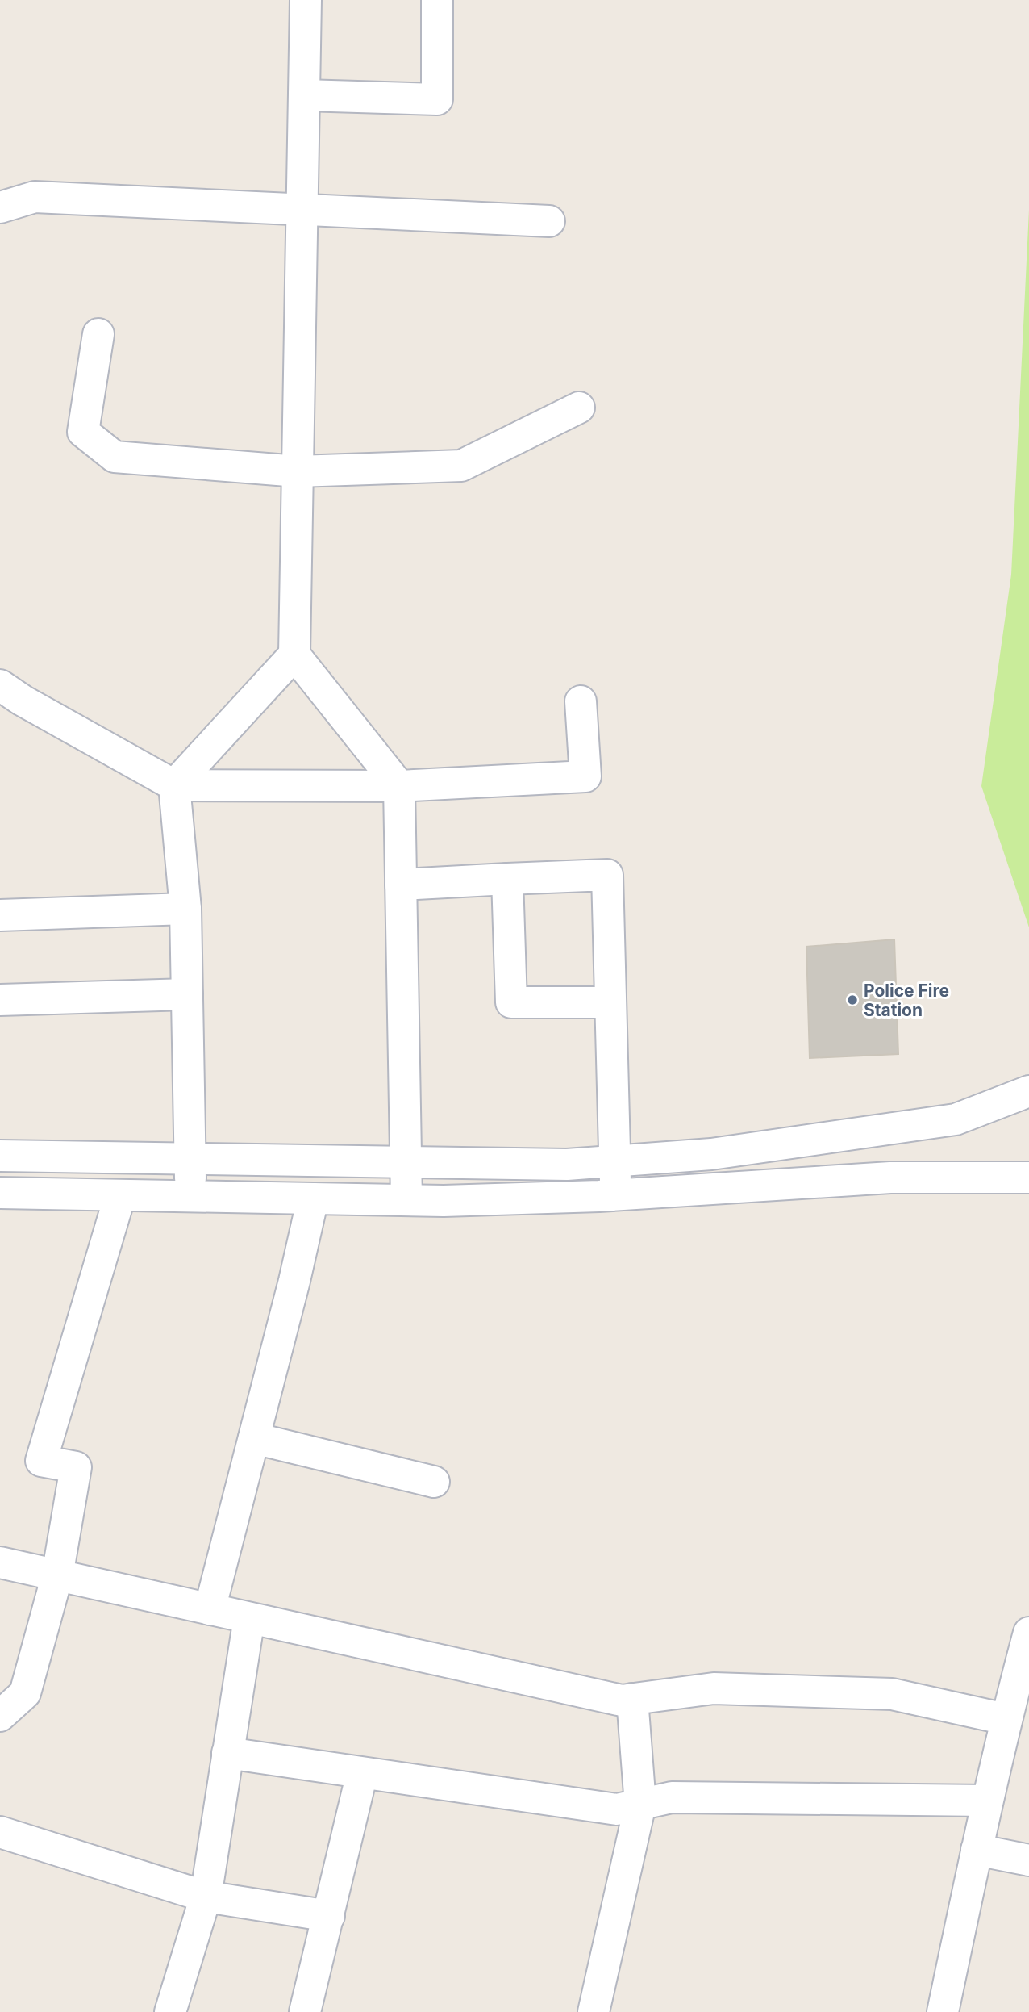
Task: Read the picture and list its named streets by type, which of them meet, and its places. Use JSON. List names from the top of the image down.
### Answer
{
  "places": ["Police Fire Station"]
}
